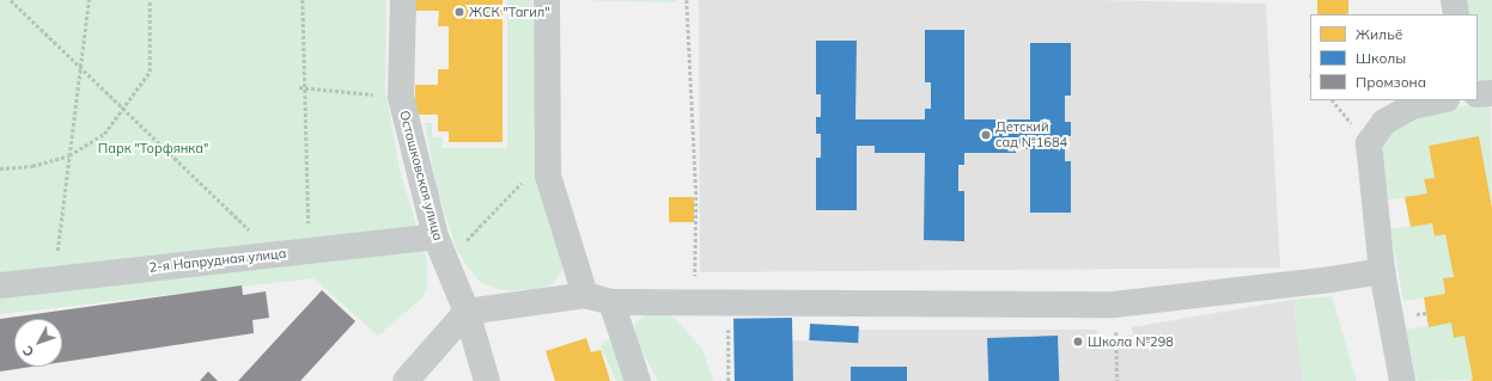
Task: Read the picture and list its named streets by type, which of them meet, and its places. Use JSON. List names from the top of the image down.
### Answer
{
  "streets": {
    "street": ["Осташковская улица", "2-я Напрудная улица"]
  },
  "crossings": [
    ["Осташковская улица", "2-я Напрудная улица"]
  ],
  "parks": ["Парк \"Торфянка\""],
  "places": ["ЖСК \"Тагил\"", "Детский сад №1684", "Школа №298"],
  "legend": ["Жильё", "Школы", "Промзона"],
  "north": "bottom left"
}
